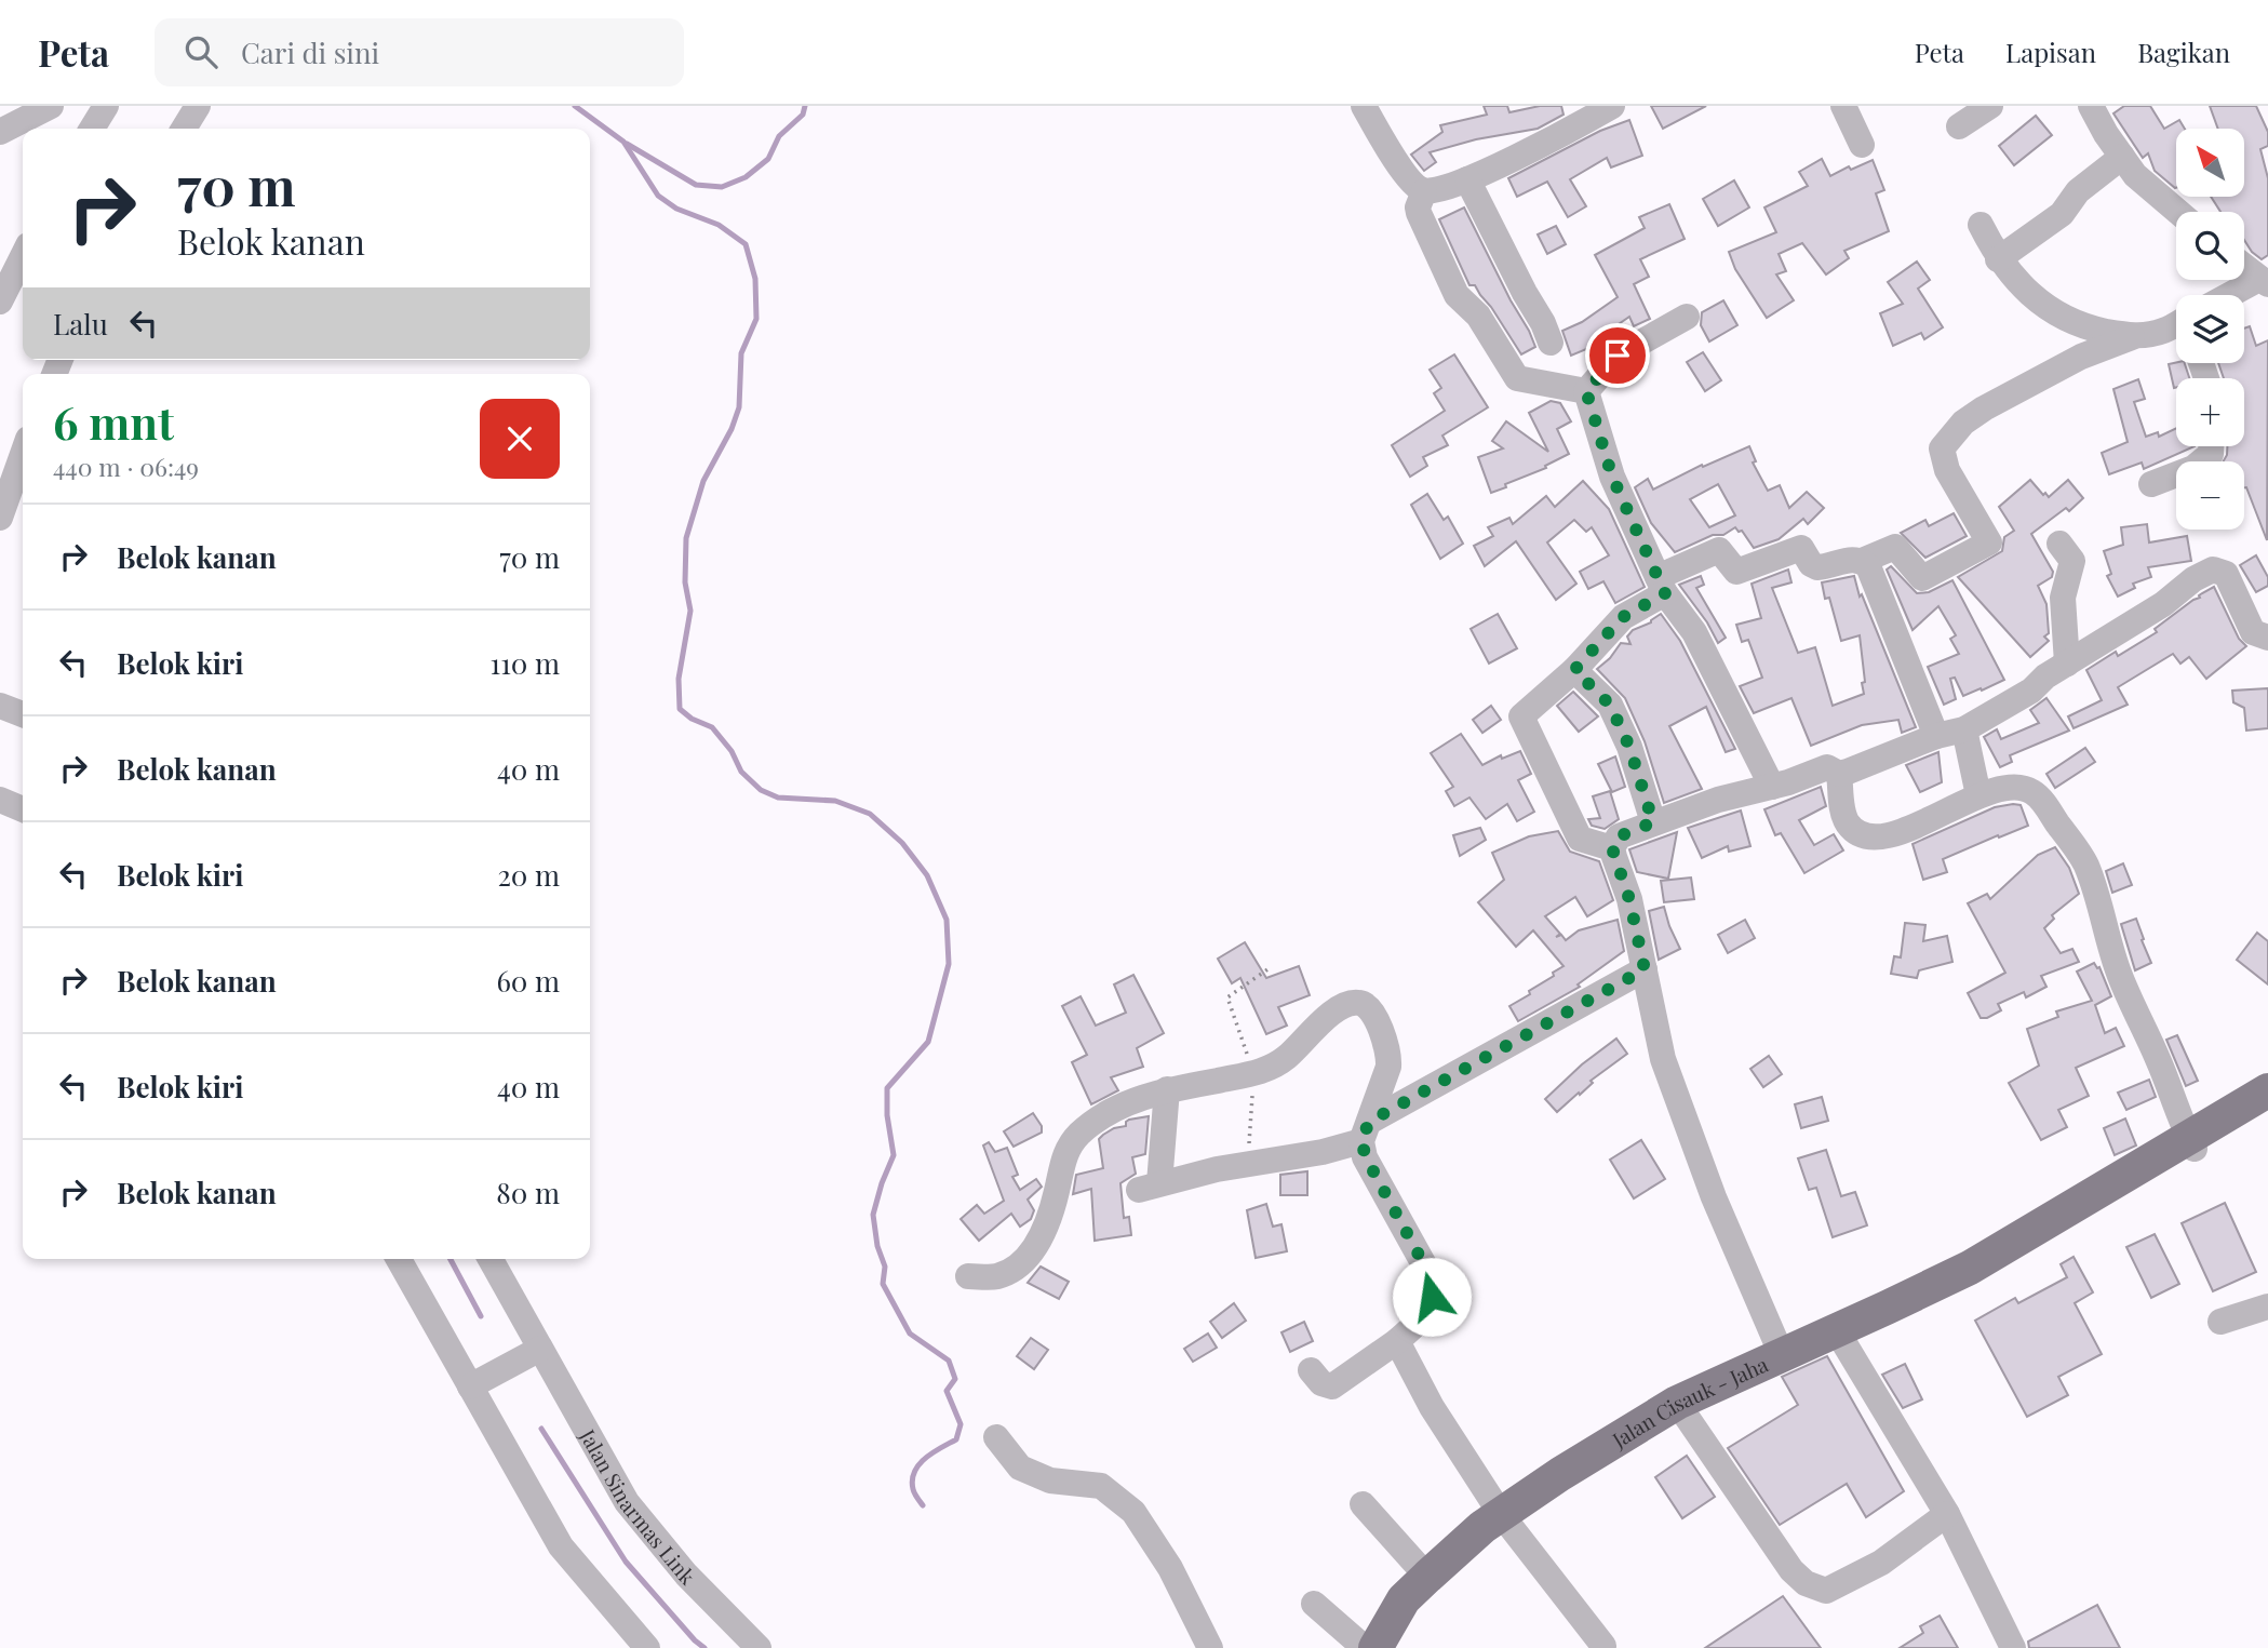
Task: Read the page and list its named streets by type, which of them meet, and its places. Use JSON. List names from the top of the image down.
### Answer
{
  "streets": {
    "main road": ["Jalan Cisauk - Jaha"],
    "street": ["Jalan Sinarmas Link"]
  },
  "north": "top left",
  "page": {
    "header": "Peta",
    "search": "Cari di sini",
    "nav": ["Peta", "Lapisan", "Bagikan"],
    "map_buttons": ["+", "−"],
    "turn": ["70 m", "Belok kanan"],
    "then": "Lalu",
    "heading": ["6 mnt", "440 m · 06:49"],
    "list": [
      {
        "name": "Belok kanan",
        "value": "70 m"
      },
      {
        "name": "Belok kiri",
        "value": "110 m"
      },
      {
        "name": "Belok kanan",
        "value": "40 m"
      },
      {
        "name": "Belok kiri",
        "value": "20 m"
      },
      {
        "name": "Belok kanan",
        "value": "60 m"
      },
      {
        "name": "Belok kiri",
        "value": "40 m"
      },
      {
        "name": "Belok kanan",
        "value": "80 m"
      }
    ]
  }
}
